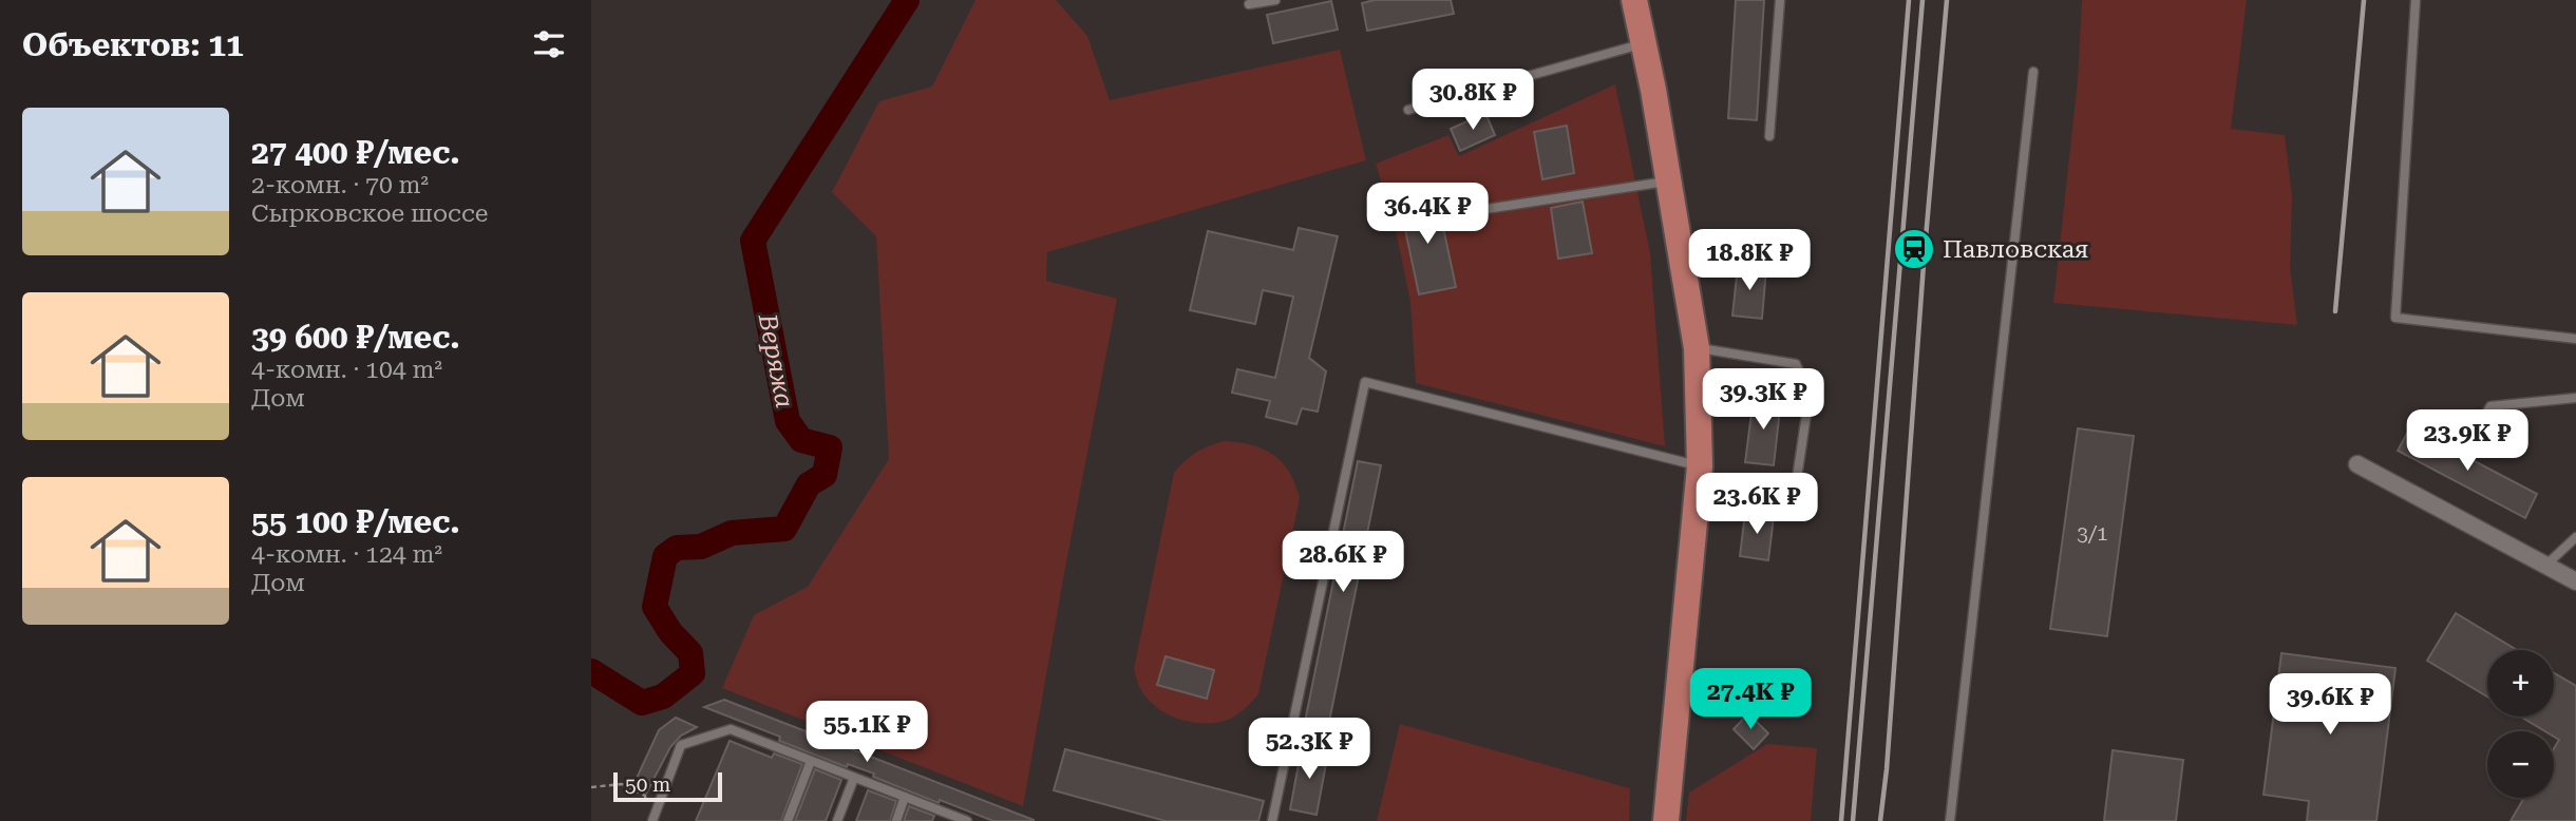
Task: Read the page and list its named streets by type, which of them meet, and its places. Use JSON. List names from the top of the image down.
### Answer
{
  "water": ["Веряжа"],
  "places": {
    "station": ["Павловская"]
  },
  "house_numbers": ["3/1"],
  "scale_bar": "50 m",
  "page": {
    "heading": "Объектов: 11",
    "price": [
      "30.8K ₽",
      "36.4K ₽",
      "18.8K ₽",
      "39.3K ₽",
      "23.9K ₽",
      "23.6K ₽",
      "28.6K ₽",
      "27.4K ₽",
      "39.6K ₽",
      "55.1K ₽",
      "52.3K ₽"
    ],
    "list": [
      {
        "name": "27 400 ₽/мес.",
        "note": "2-комн. · 70 m² · Сырковское шоссе"
      },
      {
        "name": "39 600 ₽/мес.",
        "note": "4-комн. · 104 m² · Дом"
      },
      {
        "name": "55 100 ₽/мес.",
        "note": "4-комн. · 124 m² · Дом"
      }
    ],
    "map_buttons": ["+", "−"],
    "scale": "50 m"
  }
}
